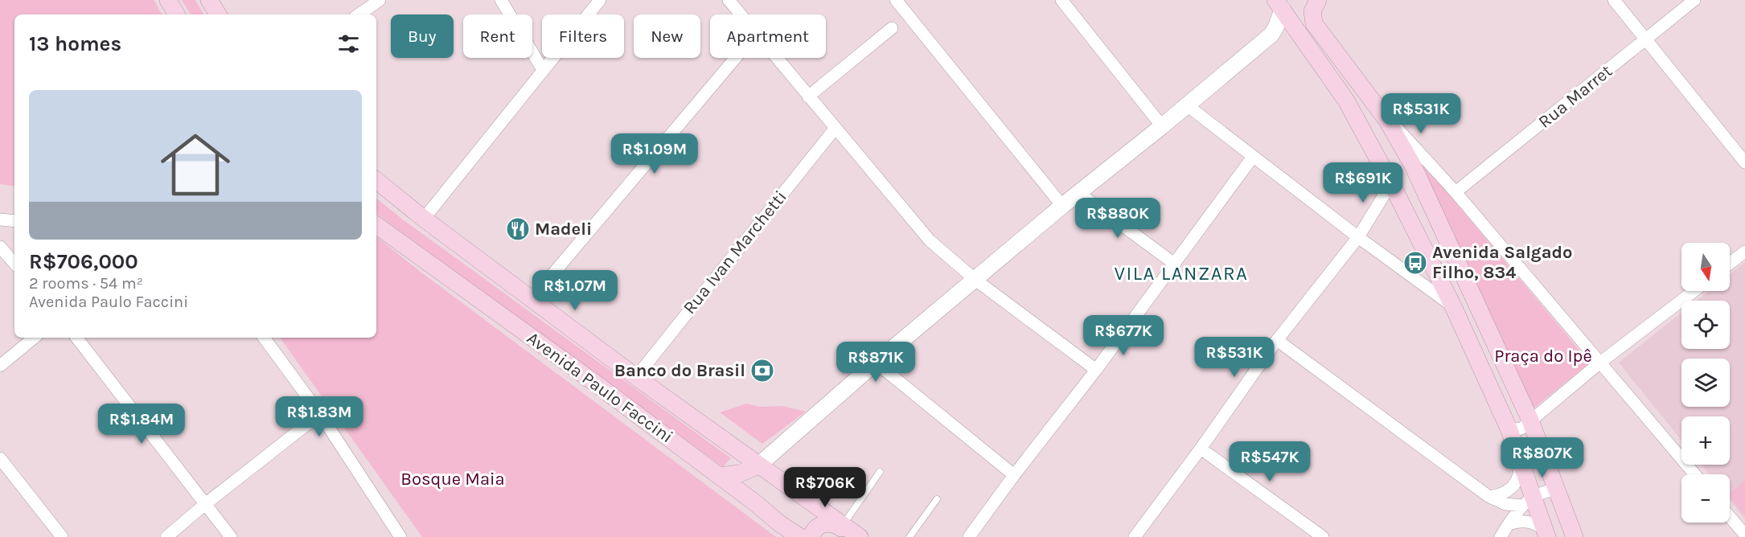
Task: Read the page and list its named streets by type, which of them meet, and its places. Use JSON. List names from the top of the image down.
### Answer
{
  "streets": {
    "main road": ["Avenida Paulo Faccini"],
    "street": ["Rua Marret", "Rua Ivan Marchetti"]
  },
  "crossings": [
    ["Rua Ivan Marchetti", "Avenida Paulo Faccini"]
  ],
  "districts": ["VILA LANZARA"],
  "parks": ["Praça do Ipê", "Bosque Maia"],
  "places": {
    "restaurant": ["Madeli"],
    "bus stop": ["Avenida Salgado Filho, 834"],
    "bank": ["Banco do Brasil"]
  },
  "north": "bottom",
  "page": {
    "chip": [
      "Buy",
      "Rent",
      "Filters",
      "New",
      "Apartment"
    ],
    "heading": "13 homes",
    "list": [
      {
        "name": "R$706,000",
        "note": "2 rooms · 54 m² · Avenida Paulo Faccini"
      }
    ],
    "price": [
      "R$531K",
      "R$1.09M",
      "R$691K",
      "R$880K",
      "R$1.07M",
      "R$677K",
      "R$531K",
      "R$871K",
      "R$1.83M",
      "R$1.84M",
      "R$807K",
      "R$547K",
      "R$706K"
    ],
    "map_buttons": ["+", "−"]
  }
}
